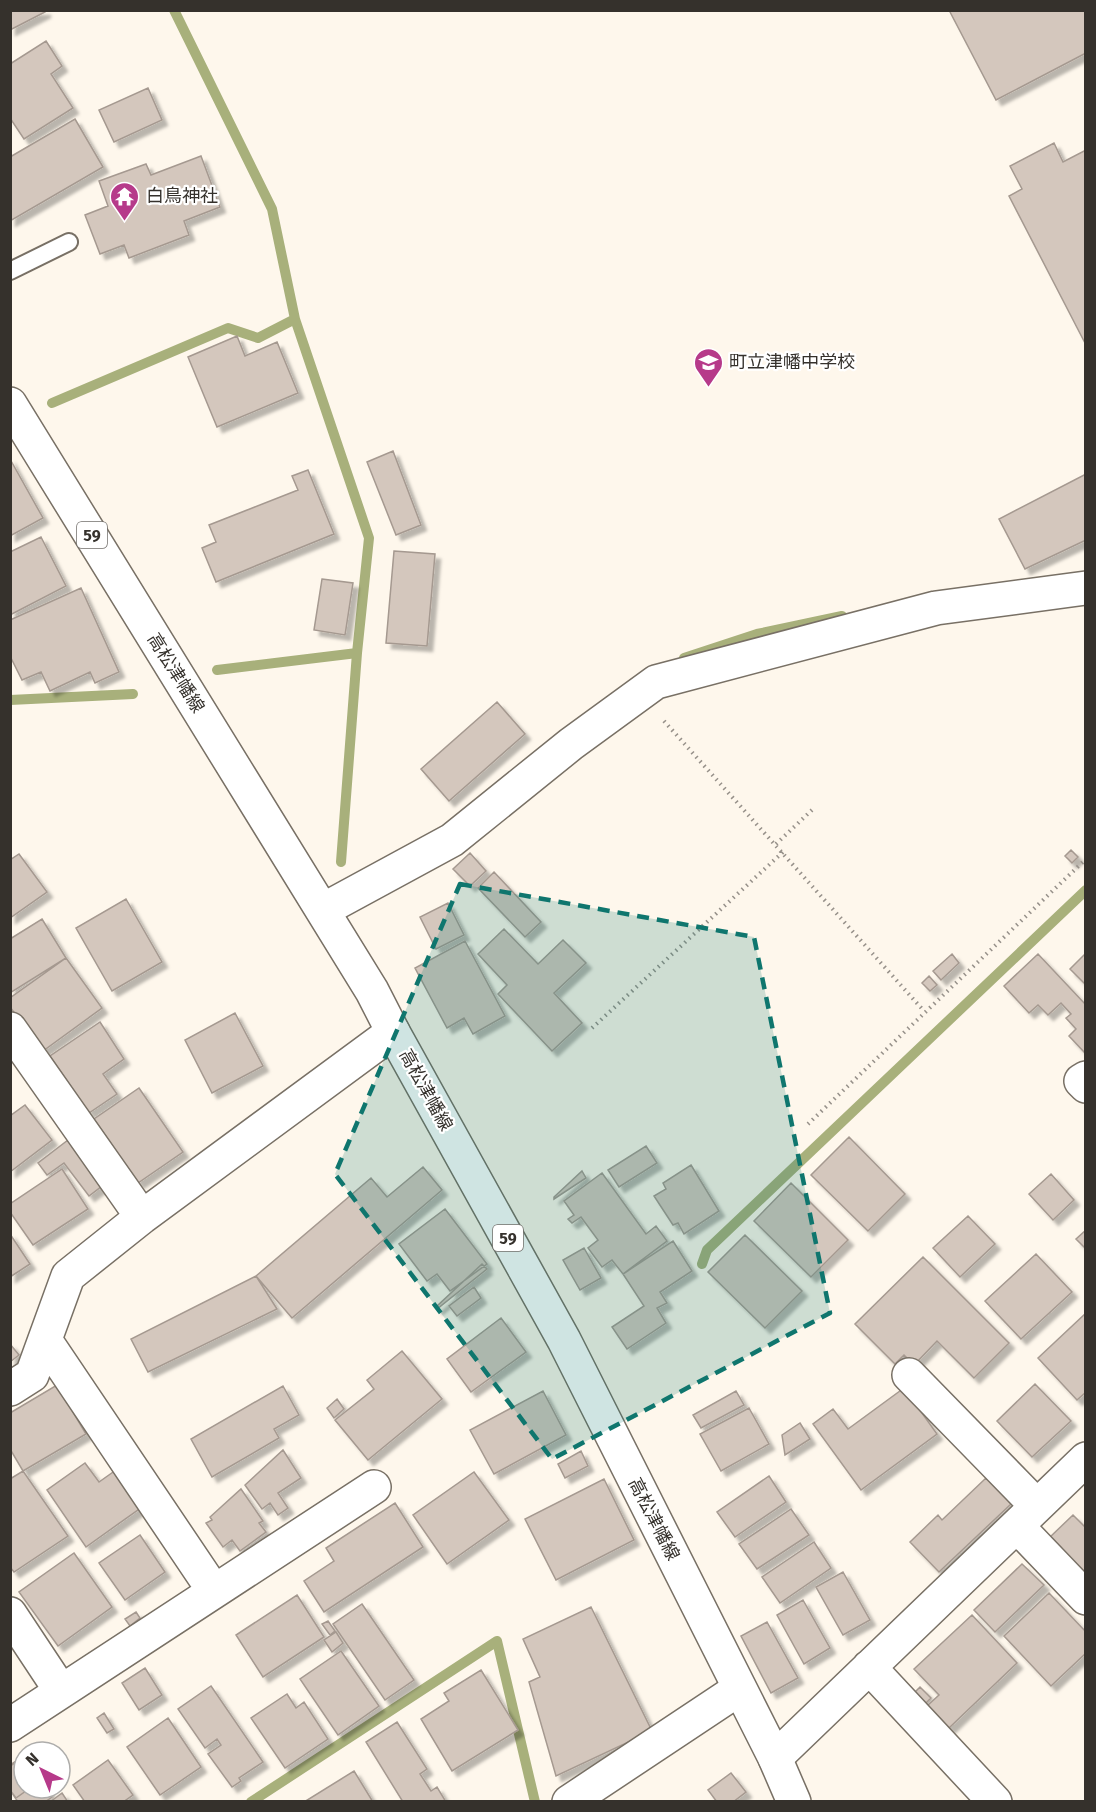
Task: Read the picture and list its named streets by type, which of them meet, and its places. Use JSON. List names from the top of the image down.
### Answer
{
  "streets": {
    "street": ["59", "高松津幡線"]
  },
  "places": {
    "temple": ["白鳥神社"],
    "school or university": ["町立津幡中学校"]
  },
  "north": "top left"
}
